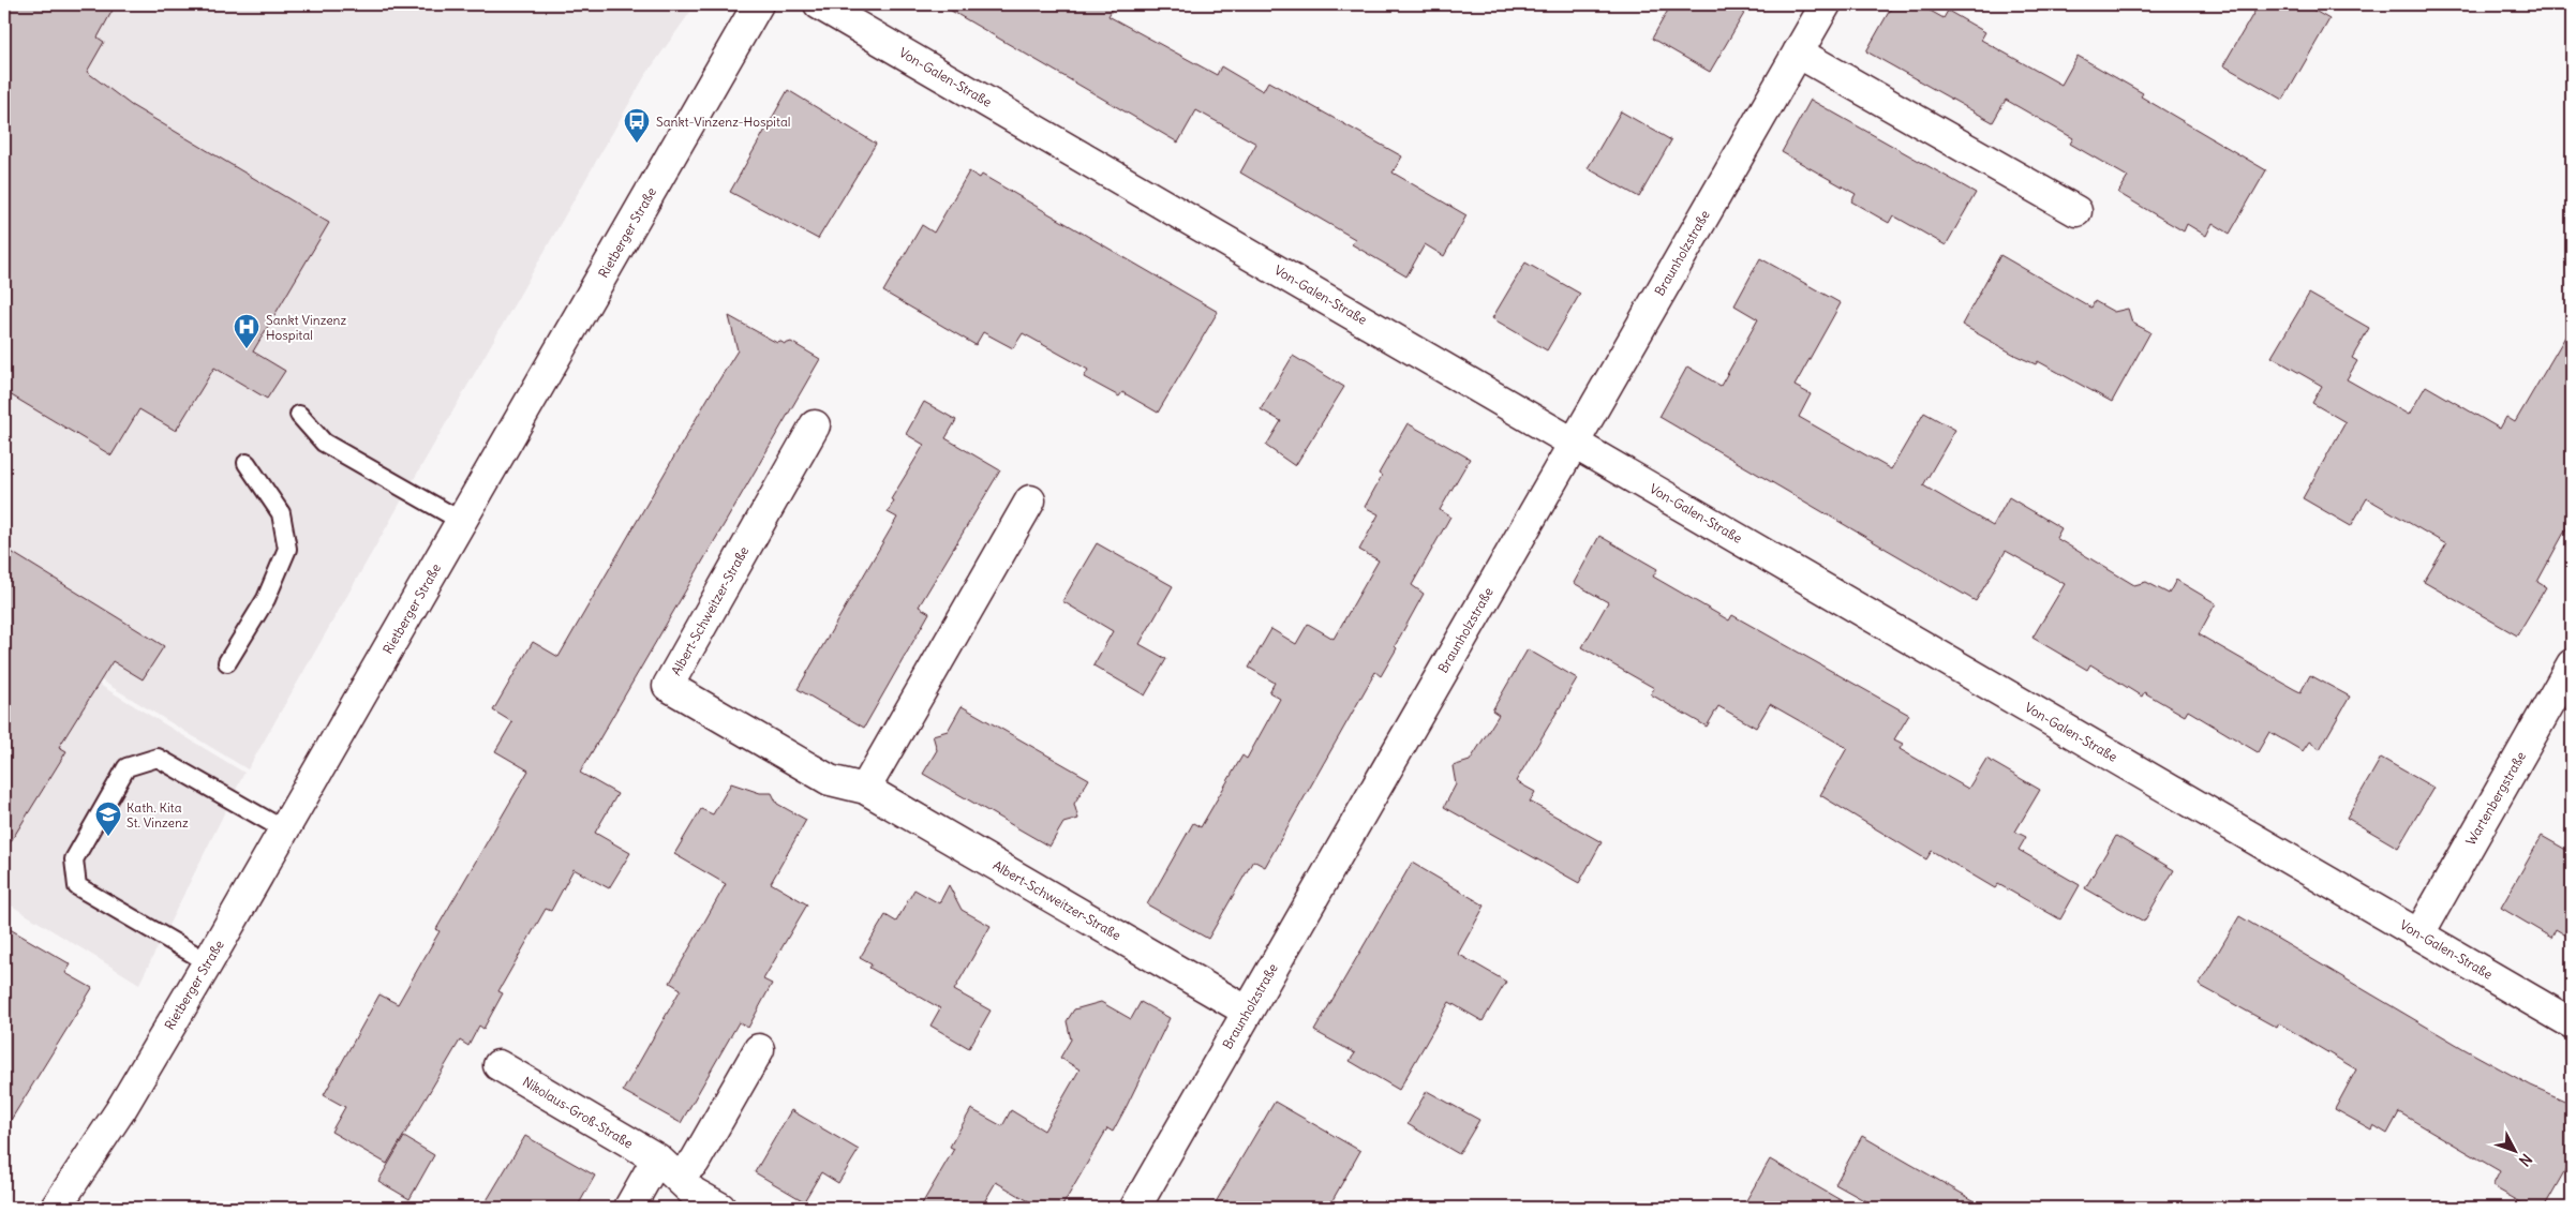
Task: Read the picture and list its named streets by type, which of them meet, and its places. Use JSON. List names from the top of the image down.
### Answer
{
  "streets": {
    "street": [
      "Von-Galen-Straße",
      "Rietberger Straße",
      "Braunholzstraße",
      "Albert-Schweitzer-Straße",
      "Wartenbergstraße",
      "Nikolaus-Groß-Straße"
    ]
  },
  "crossings": [
    ["Von-Galen-Straße", "Braunholzstraße"],
    ["Von-Galen-Straße", "Wartenbergstraße"],
    ["Braunholzstraße", "Albert-Schweitzer-Straße"]
  ],
  "places": {
    "bus stop": ["Sankt-Vinzenz-Hospital"],
    "hospital": ["Sankt Vinzenz Hospital"],
    "school or university": ["Kath. Kita St. Vinzenz"]
  },
  "north": "bottom right"
}
